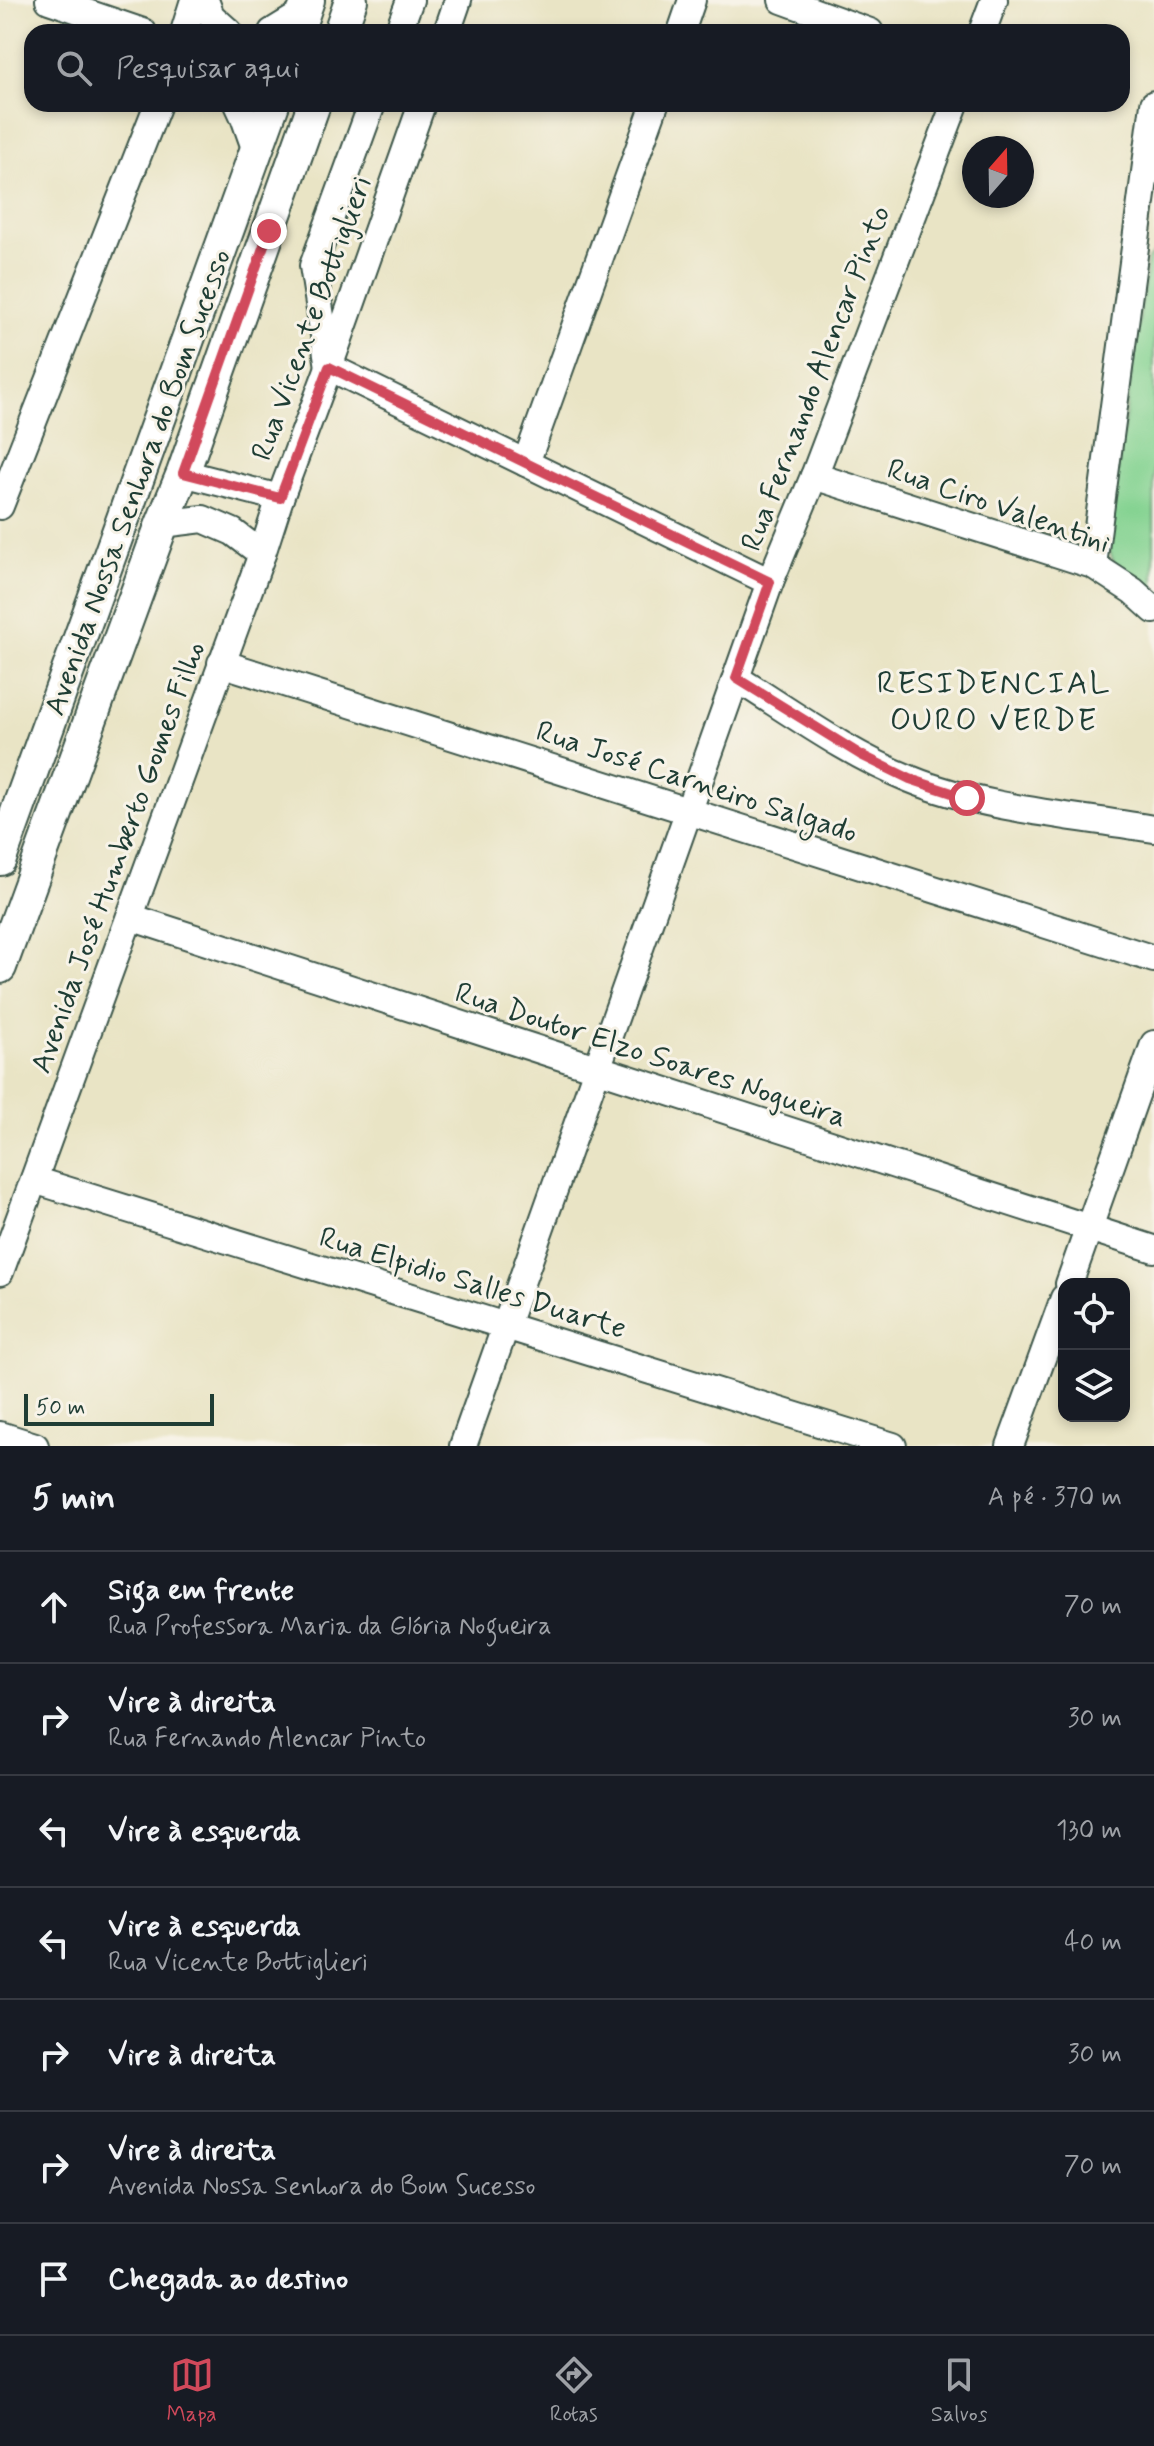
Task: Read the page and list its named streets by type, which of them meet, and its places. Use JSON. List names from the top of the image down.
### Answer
{
  "streets": {
    "main road": ["Avenida Nossa Senhora do Bom Sucesso"],
    "street": [
      "Rua Vicente Bottiglieri",
      "Rua Fernando Alencar Pinto",
      "Rua Ciro Valentini",
      "Rua José Carneiro Salgado",
      "Avenida José Humberto Gomes Filho",
      "Rua Doutor Elzo Soares Nogueira",
      "Rua Elpidio Salles Duarte"
    ]
  },
  "crossings": [
    ["Rua Vicente Bottiglieri", "Avenida José Humberto Gomes Filho"],
    ["Rua Fernando Alencar Pinto", "Rua Ciro Valentini"],
    ["Rua Fernando Alencar Pinto", "Rua José Carneiro Salgado"],
    ["Rua Fernando Alencar Pinto", "Rua Doutor Elzo Soares Nogueira"],
    ["Rua Fernando Alencar Pinto", "Rua Elpidio Salles Duarte"],
    ["Rua José Carneiro Salgado", "Avenida José Humberto Gomes Filho"],
    ["Avenida José Humberto Gomes Filho", "Rua Doutor Elzo Soares Nogueira"],
    ["Avenida José Humberto Gomes Filho", "Rua Elpidio Salles Duarte"]
  ],
  "districts": ["RESIDENCIAL OURO VERDE"],
  "scale_bar": "50 m",
  "north": "top",
  "page": {
    "search": "Pesquisar aqui",
    "scale": "50 m",
    "heading": ["5 min", "A pé · 370 m"],
    "list": [
      ["Siga em frente", "Rua Professora Maria da Glória Nogueira", "70 m"],
      ["Vire à direita", "Rua Fernando Alencar Pinto", "30 m"],
      ["Vire à esquerda", "130 m"],
      ["Vire à esquerda", "Rua Vicente Bottiglieri", "40 m"],
      ["Vire à direita", "30 m"],
      ["Vire à direita", "Avenida Nossa Senhora do Bom Sucesso", "70 m"],
      "Chegada ao destino"
    ],
    "nav": ["Mapa", "Rotas", "Salvos"]
  }
}
